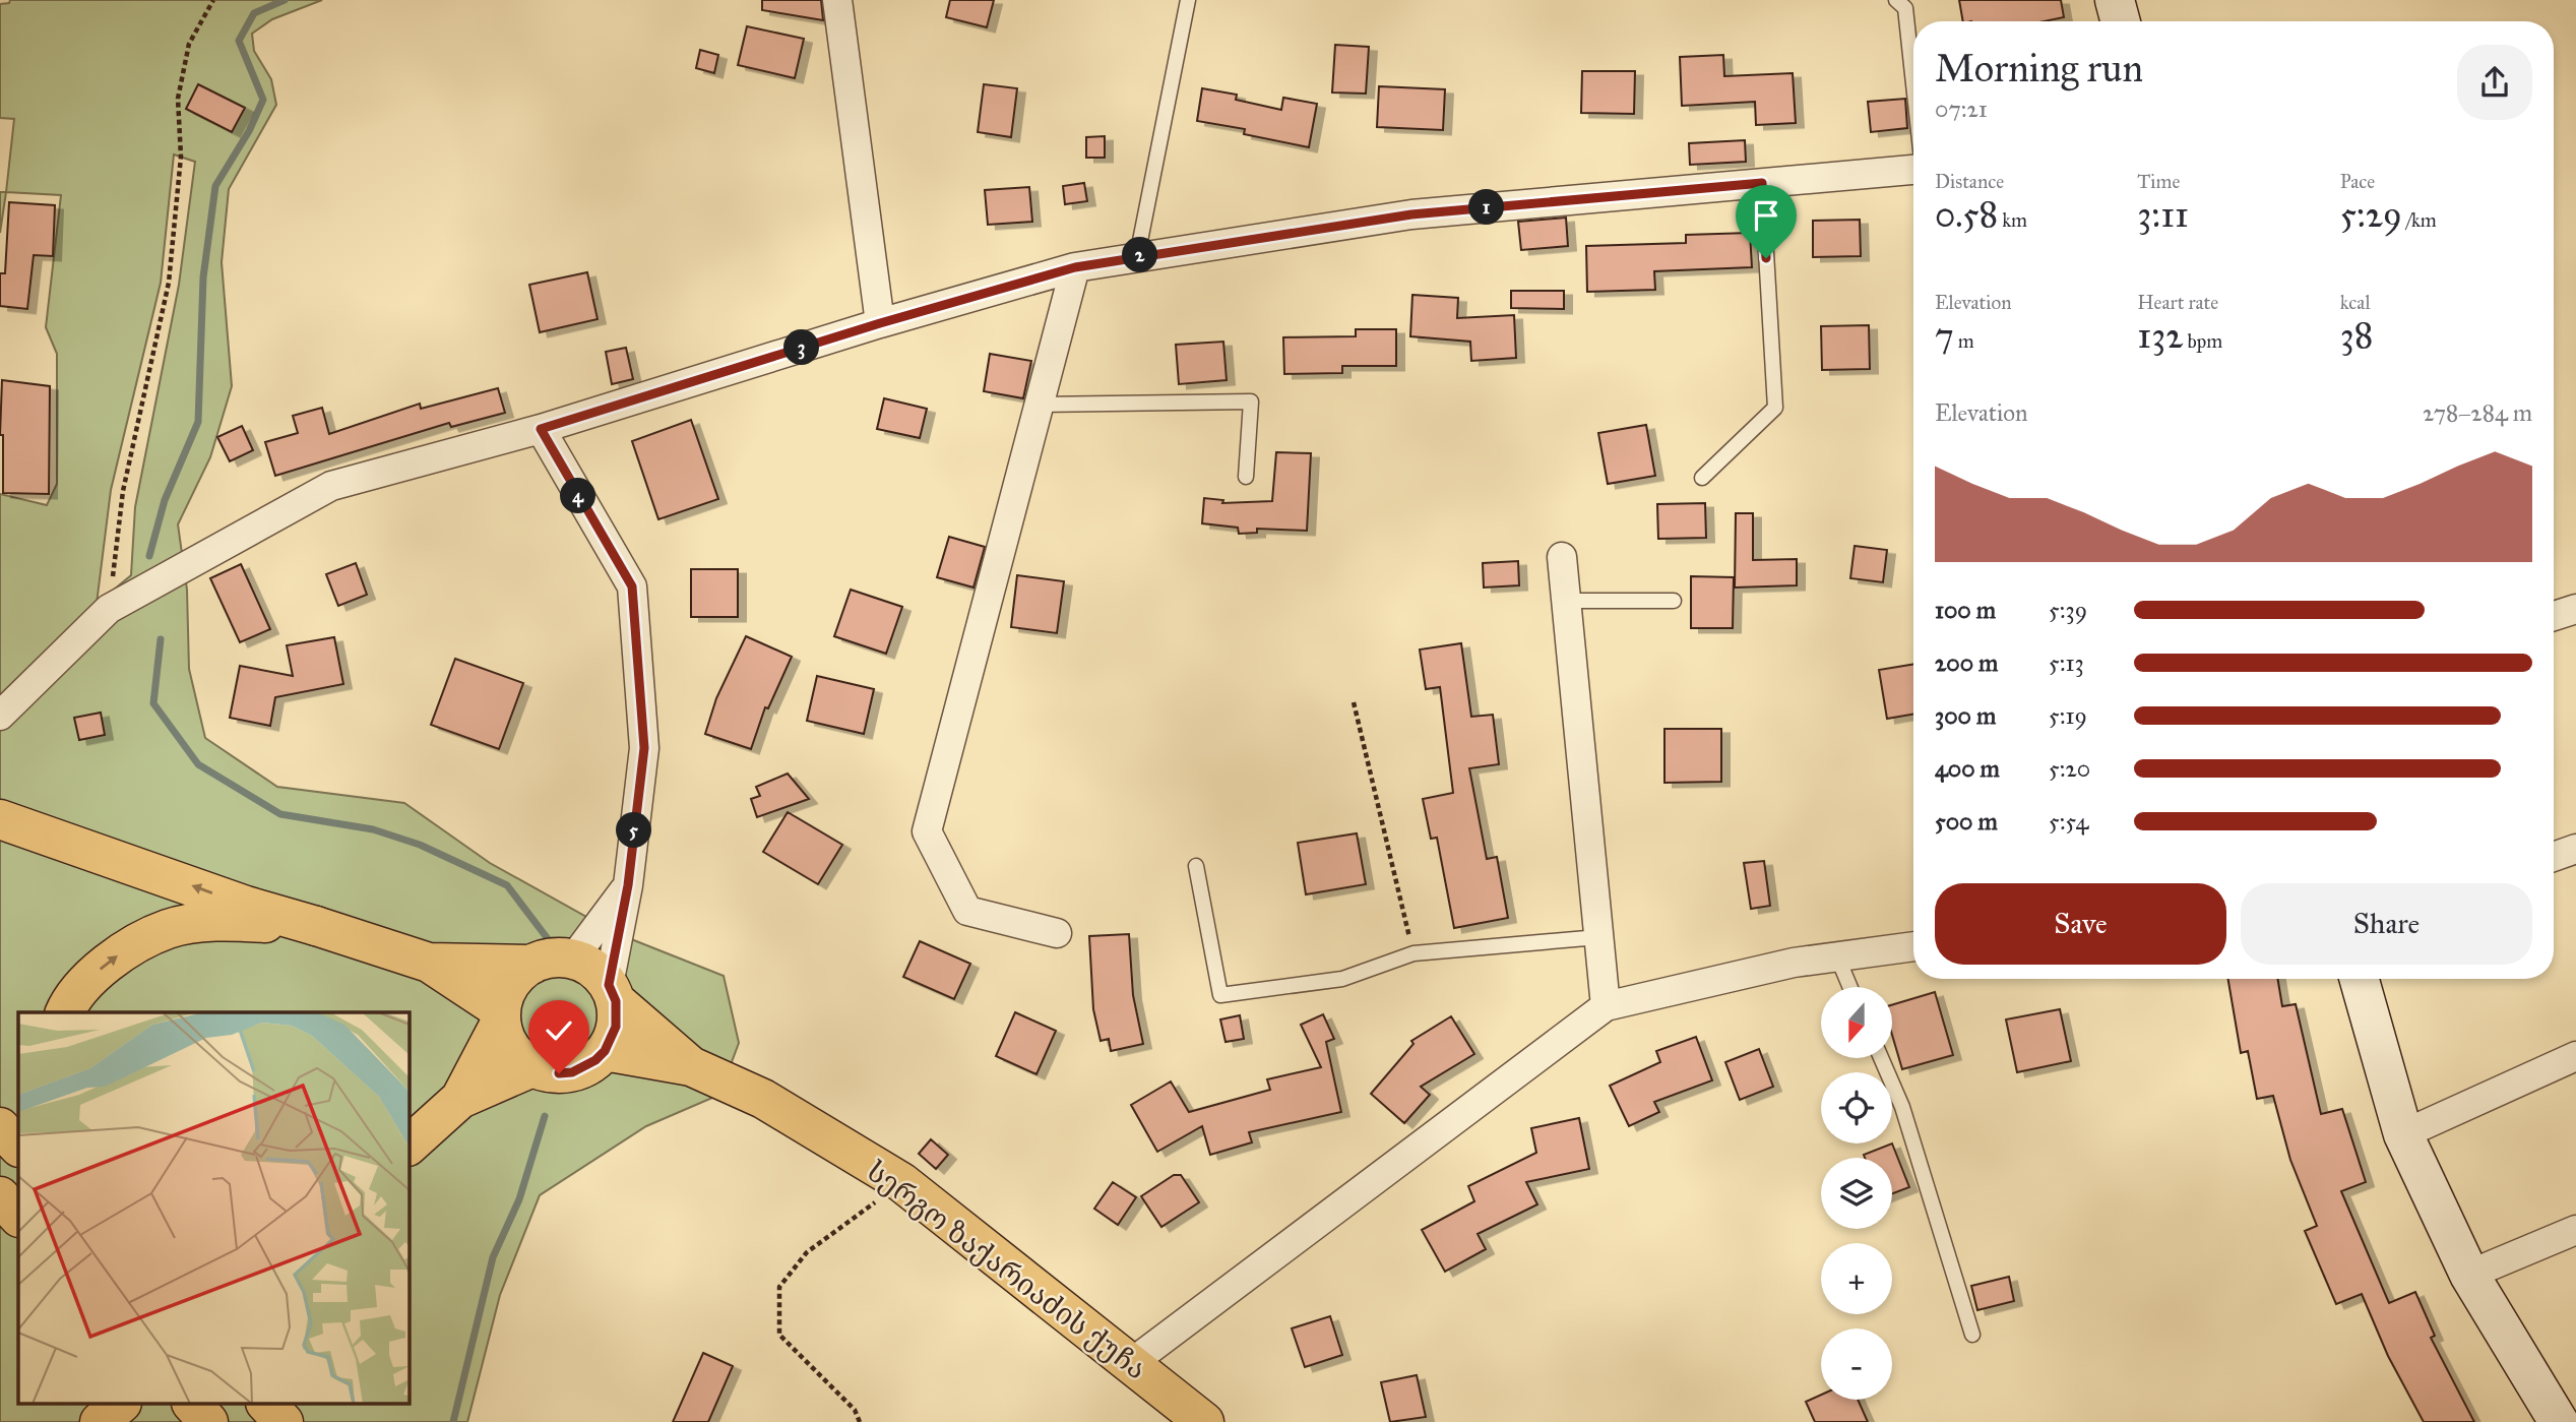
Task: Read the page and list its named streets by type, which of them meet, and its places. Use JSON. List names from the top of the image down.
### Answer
{
  "streets": {
    "main road": ["სერგო ზაქარიაძის ქუჩა"]
  },
  "north": "bottom",
  "page": {
    "heading": ["Morning run", "07:21"],
    "stats": [
      ["Distance", "0.58 km"],
      ["Time", "3:11"],
      ["Pace", "5:29 /km"],
      ["Elevation", "7 m"],
      ["Heart rate", "132 bpm"],
      ["kcal", "38"]
    ],
    "pins": [
      "1",
      "2",
      "3",
      "4",
      "5"
    ],
    "chart": ["Elevation", "278–284 m"],
    "list": [
      {
        "name": "100 m",
        "note": "5:39"
      },
      {
        "name": "200 m",
        "note": "5:13"
      },
      {
        "name": "300 m",
        "note": "5:19"
      },
      {
        "name": "400 m",
        "note": "5:20"
      },
      {
        "name": "500 m",
        "note": "5:54"
      }
    ],
    "buttons": ["Save", "Share"],
    "map_buttons": ["+", "−"]
  }
}
